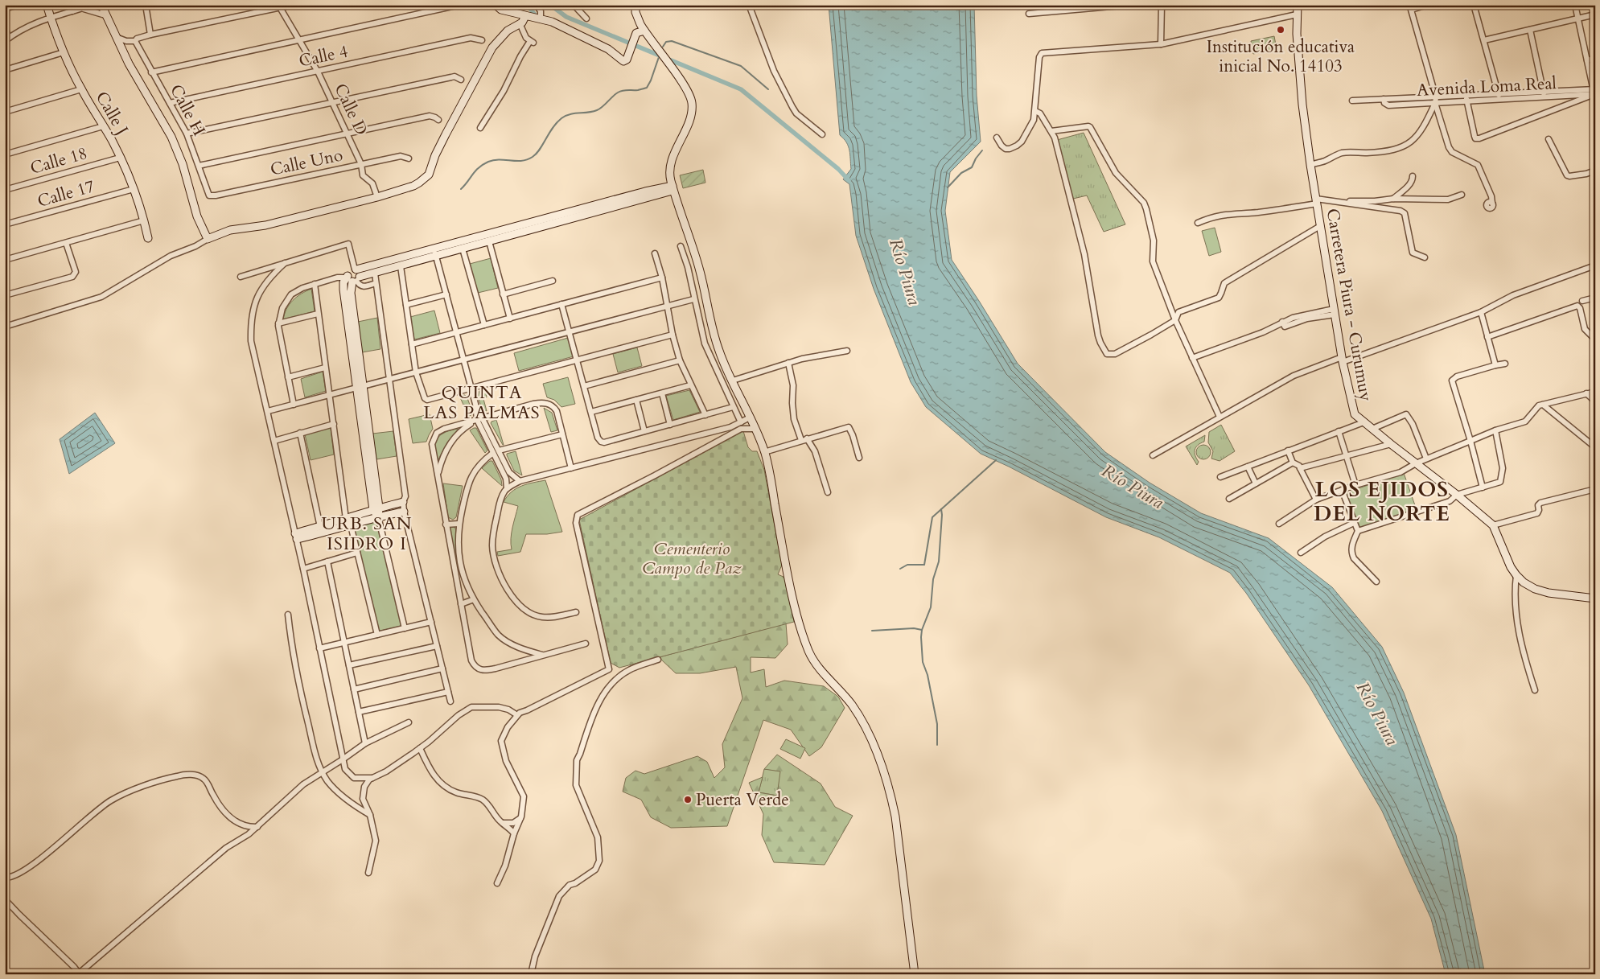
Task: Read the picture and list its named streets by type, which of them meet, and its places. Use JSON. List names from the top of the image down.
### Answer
{
  "streets": {
    "street": [
      "Calle 4",
      "Avenida Loma Real",
      "Calle D",
      "Calle H",
      "Calle J",
      "Calle 18",
      "Calle Uno",
      "Calle 17",
      "Carretera Piura - Curumuy"
    ]
  },
  "crossings": [
    ["Calle 4", "Calle D"],
    ["Calle 4", "Calle H"],
    ["Calle D", "Calle Uno"],
    ["Calle H", "Calle Uno"],
    ["Calle J", "Calle 18"],
    ["Calle J", "Calle 17"]
  ],
  "districts": ["QUINTA LAS PALMAS", "LOS EJIDOS DEL NORTE", "URB. SAN ISIDRO I"],
  "water": ["Río Piura"],
  "parks": ["Cementerio Campo de Paz"],
  "places": ["Institución educativa inicial No. 14103", "Puerta Verde"]
}
